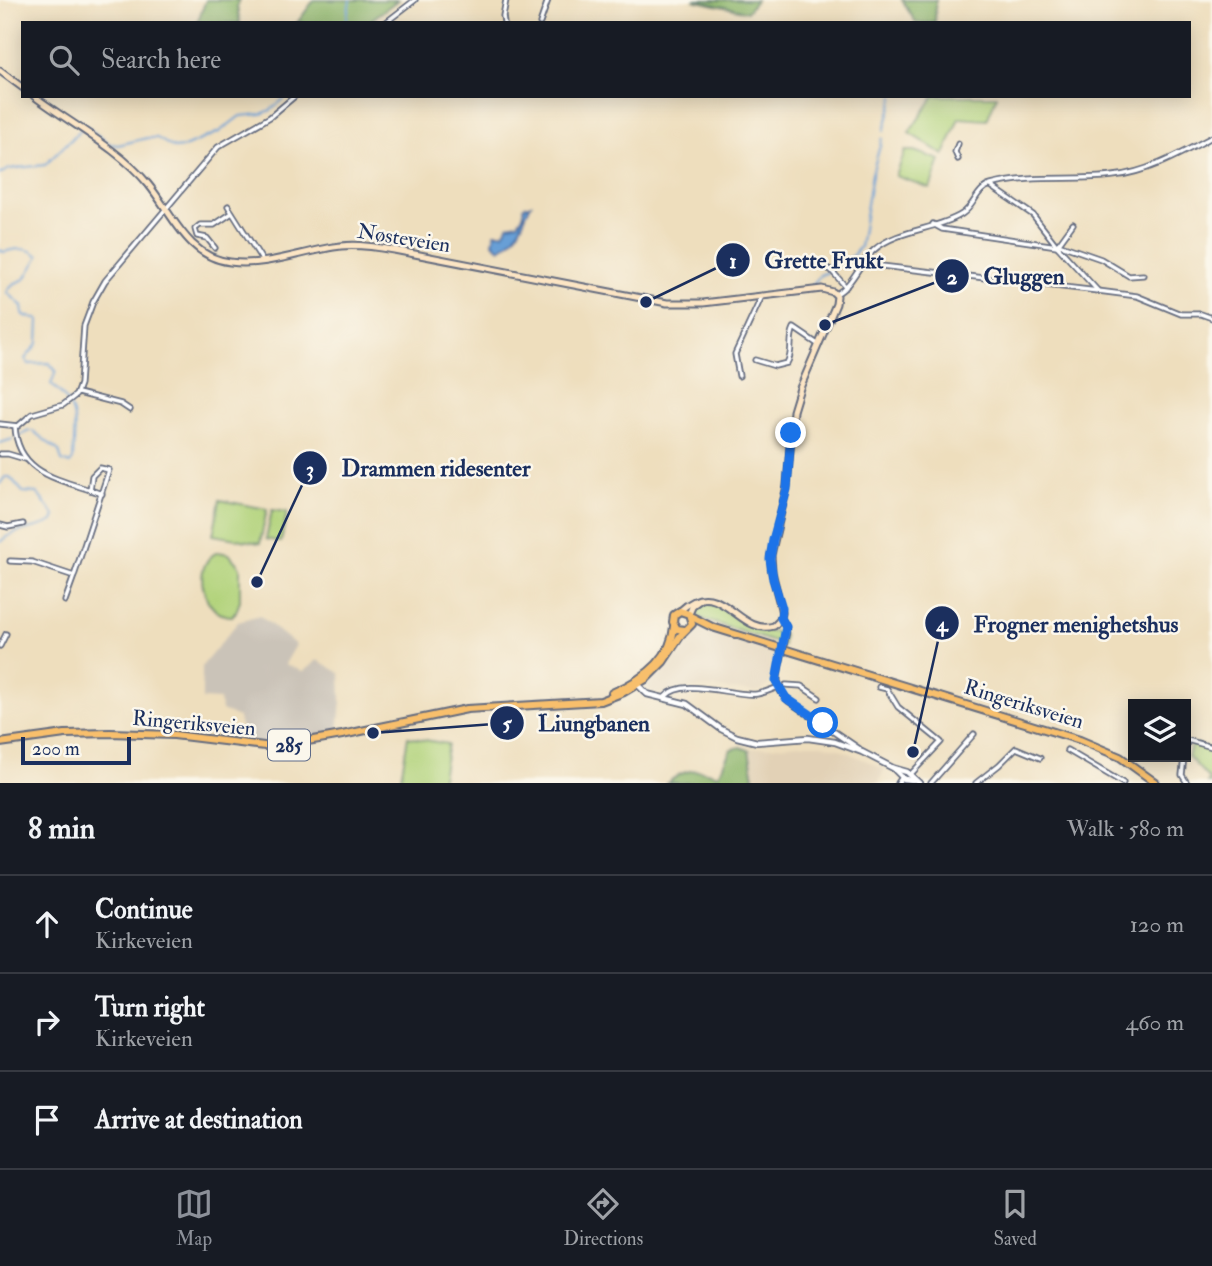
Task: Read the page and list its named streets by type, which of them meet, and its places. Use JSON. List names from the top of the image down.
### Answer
{
  "streets": {
    "main road": ["Nøsteveien", "Ringeriksveien", "285"]
  },
  "crossings": [
    ["Ringeriksveien", "285"]
  ],
  "places": [
    "Grette Frukt",
    "Gluggen",
    "Drammen ridesenter",
    "Liungbanen",
    "Frogner menighetshus"
  ],
  "scale_bar": "200 m",
  "page": {
    "search": "Search here",
    "scale": "200 m",
    "heading": ["8 min", "Walk · 580 m"],
    "list": [
      ["Continue", "Kirkeveien", "120 m"],
      ["Turn right", "Kirkeveien", "460 m"],
      "Arrive at destination"
    ],
    "nav": ["Map", "Directions", "Saved"]
  }
}
